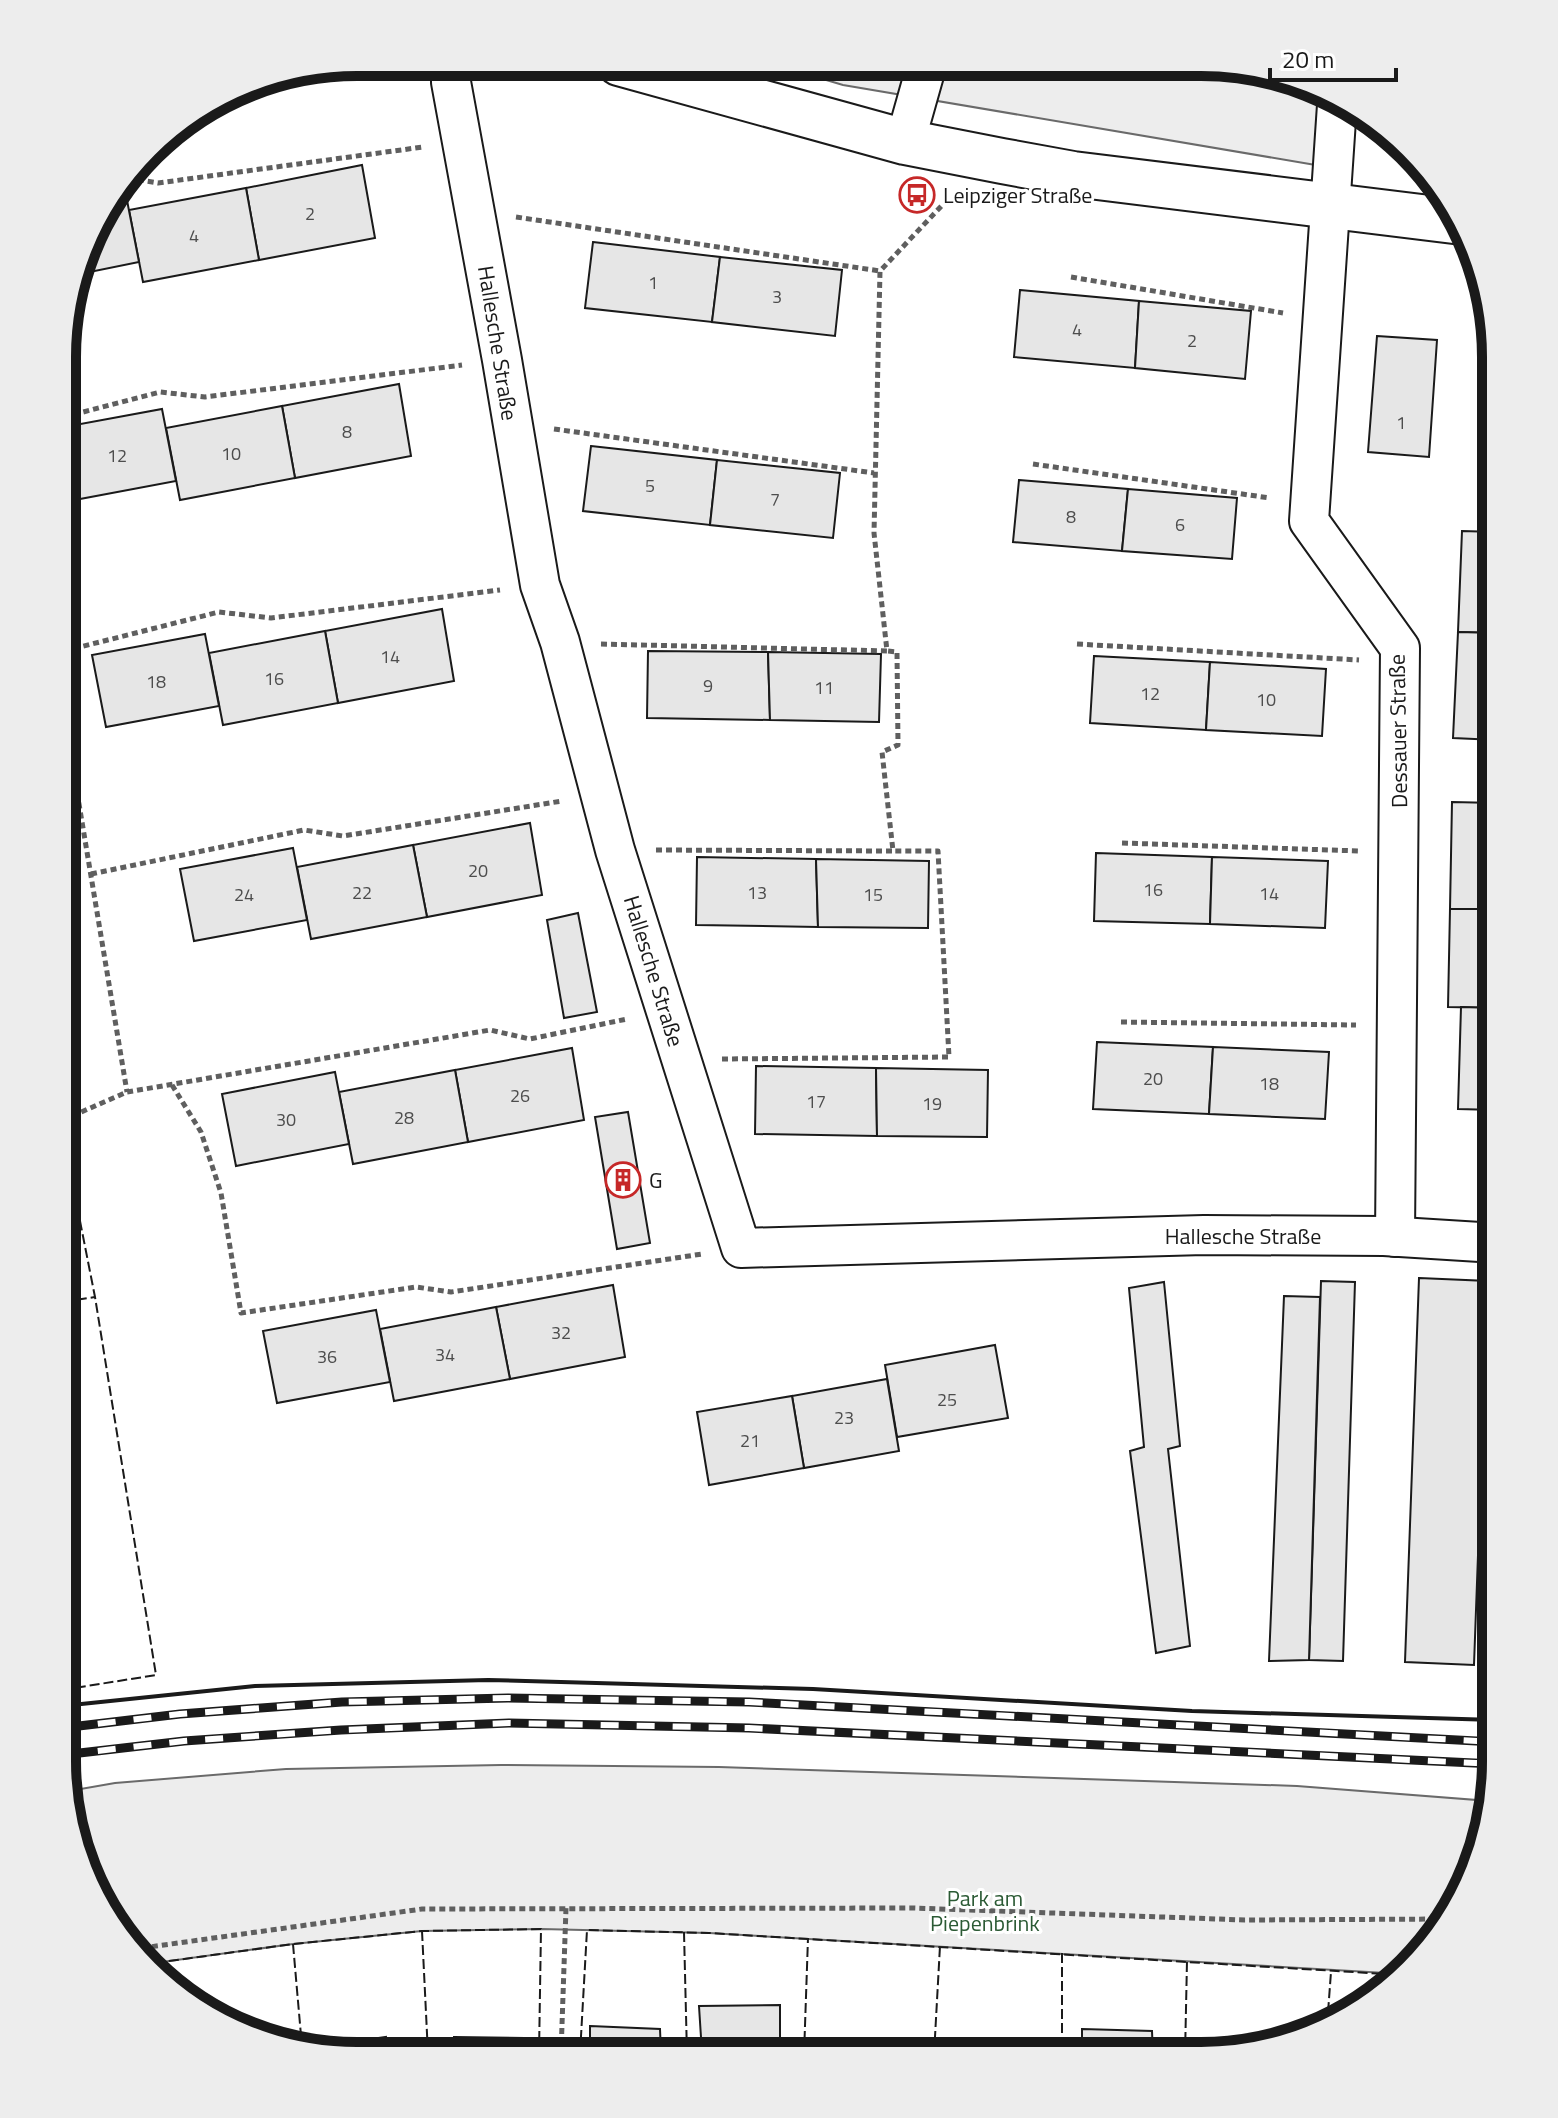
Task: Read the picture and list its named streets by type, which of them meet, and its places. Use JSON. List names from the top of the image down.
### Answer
{
  "streets": {
    "street": ["Hallesche Straße", "Dessauer Straße"]
  },
  "crossings": [
    ["Hallesche Straße", "Dessauer Straße"]
  ],
  "parks": ["Park am Piepenbrink"],
  "places": {
    "bus stop": ["Leipziger Straße"],
    "building": ["G"]
  },
  "house_numbers": [
    "2",
    "4",
    "1",
    "3",
    "4",
    "2",
    "1",
    "8",
    "10",
    "12",
    "5",
    "7",
    "8",
    "6",
    "14",
    "16",
    "18",
    "9",
    "11",
    "12",
    "10",
    "20",
    "16",
    "22",
    "13",
    "14",
    "24",
    "15",
    "20",
    "18",
    "26",
    "17",
    "19",
    "28",
    "30",
    "32",
    "34",
    "36",
    "25",
    "23",
    "21"
  ],
  "scale_bar": "20 m"
}
